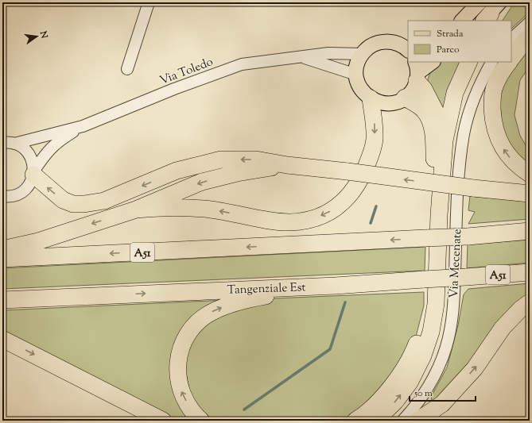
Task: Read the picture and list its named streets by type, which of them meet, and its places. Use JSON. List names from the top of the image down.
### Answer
{
  "streets": {
    "highway": ["A51", "Tangenziale Est"],
    "street": ["Via Toledo", "Via Mecenate"]
  },
  "legend": ["Strada", "Parco"],
  "scale_bar": "50 m",
  "north": "right"
}
